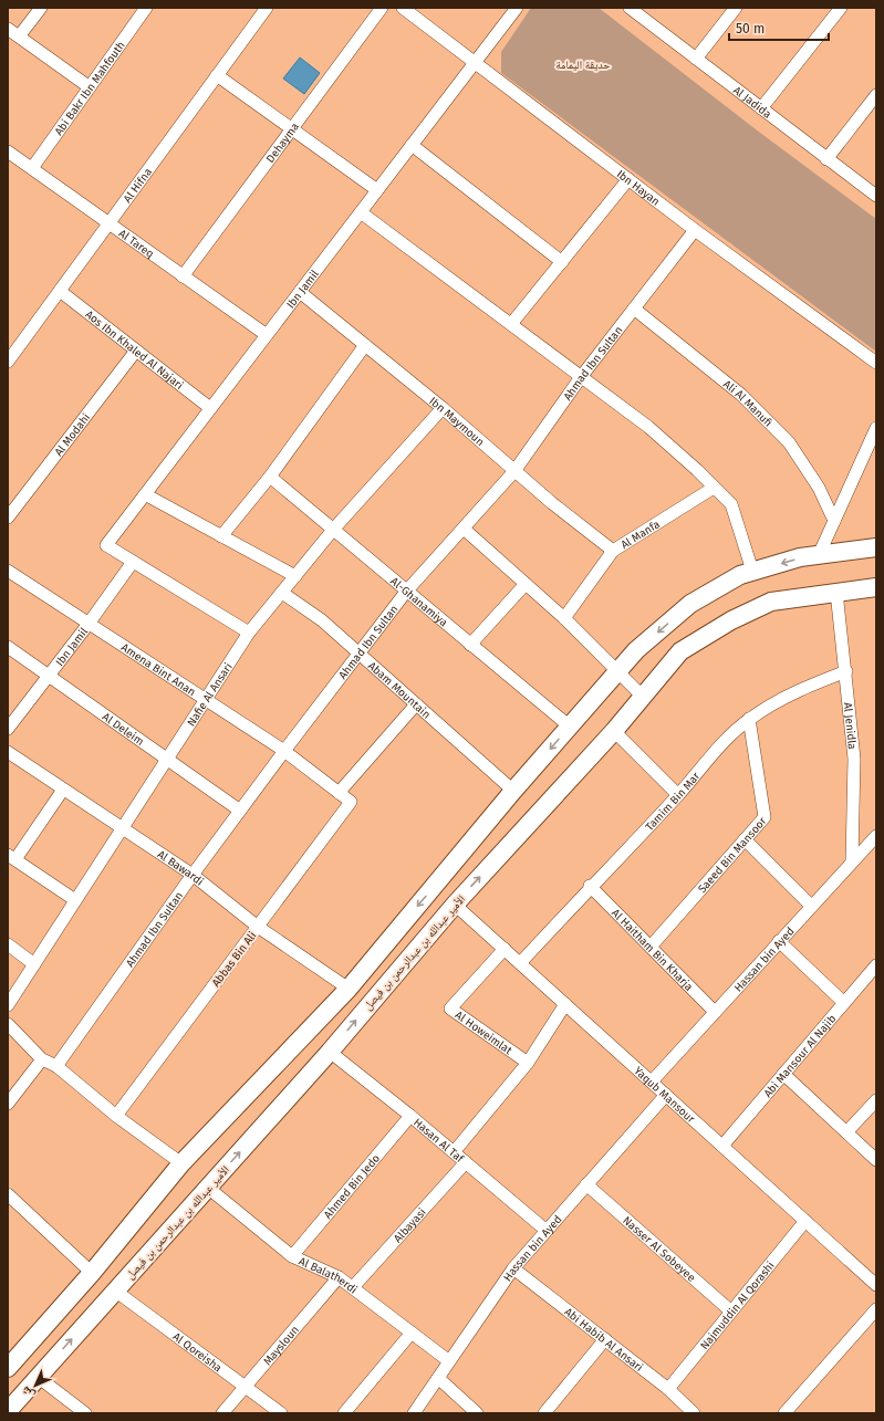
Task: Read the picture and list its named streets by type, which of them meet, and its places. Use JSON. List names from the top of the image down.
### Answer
{
  "streets": {
    "main road": ["الأمير عبدالله بن عبدالرحمن بن فيصل"],
    "street": [
      "Abi Bakr Ibn Mahfouth",
      "Al Jadida",
      "Dehayma",
      "Al Hifna",
      "Ibn Hayan",
      "Al Tareq",
      "Ibn Jamil",
      "Aos Ibn Khaled Al Najari",
      "Ahmad Ibn Sultan",
      "Ali Al Manufi",
      "Ibn Maymoun",
      "Al Modahi",
      "Al Manfa",
      "Al-Ghanamiya",
      "Amena Bint Anan",
      "Abam Mountain",
      "Nafie Al Ansari",
      "Al Jenidla",
      "Al Deleim",
      "Tamim Bin Mar",
      "Saeed Bin Mansoor",
      "Al Bawardi",
      "Al Haitham Bin Kharja",
      "Abbas Bin Ali",
      "Hassan bin Ayed",
      "Al Howeimlat",
      "Abi Mansour Al Najib",
      "Yaqub Mansour",
      "Hasan Al Taf",
      "Ahmed Bin Jedo",
      "Albayasi",
      "Nasser Al Sobeyee",
      "Al Balatherdi",
      "Najmuddin Al Qorashi",
      "Abi Habib Al Ansari",
      "Maysloun",
      "Al Qoreisha"
    ]
  },
  "crossings": [
    ["Abi Bakr Ibn Mahfouth", "Al Tareq"],
    ["Dehayma", "Al Tareq"],
    ["Al Hifna", "Al Tareq"],
    ["Al Hifna", "Aos Ibn Khaled Al Najari"],
    ["Ibn Hayan", "Ibn Jamil"],
    ["Ibn Hayan", "Ahmad Ibn Sultan"],
    ["Al Tareq", "Ibn Jamil"],
    ["Ibn Jamil", "Aos Ibn Khaled Al Najari"],
    ["Ibn Jamil", "Ibn Maymoun"],
    ["Ibn Jamil", "Amena Bint Anan"],
    ["Ibn Jamil", "Nafie Al Ansari"],
    ["Ibn Jamil", "Al Deleim"],
    ["Aos Ibn Khaled Al Najari", "Al Modahi"],
    ["Ahmad Ibn Sultan", "Ali Al Manufi"],
    ["Ahmad Ibn Sultan", "Ibn Maymoun"],
    ["Ahmad Ibn Sultan", "Al-Ghanamiya"],
    ["Ahmad Ibn Sultan", "Amena Bint Anan"],
    ["Ahmad Ibn Sultan", "Abam Mountain"],
    ["Ahmad Ibn Sultan", "Al Deleim"],
    ["Ahmad Ibn Sultan", "Al Bawardi"],
    ["Ibn Maymoun", "Al Manfa"],
    ["Ibn Maymoun", "Nafie Al Ansari"],
    ["Al-Ghanamiya", "Nafie Al Ansari"],
    ["Amena Bint Anan", "Nafie Al Ansari"],
    ["Amena Bint Anan", "Abbas Bin Ali"],
    ["Abam Mountain", "Nafie Al Ansari"],
    ["Nafie Al Ansari", "Al Deleim"],
    ["Nafie Al Ansari", "Al Bawardi"],
    ["Al Jenidla", "Tamim Bin Mar"],
    ["Al Jenidla", "الأمير عبدالله بن عبدالرحمن بن فيصل"],
    ["Al Jenidla", "Hassan bin Ayed"],
    ["Tamim Bin Mar", "Saeed Bin Mansoor"],
    ["Tamim Bin Mar", "Al Haitham Bin Kharja"],
    ["Tamim Bin Mar", "Yaqub Mansour"],
    ["Saeed Bin Mansoor", "Al Haitham Bin Kharja"],
    ["Al Bawardi", "Abbas Bin Ali"],
    ["Al Haitham Bin Kharja", "Hassan bin Ayed"],
    ["الأمير عبدالله بن عبدالرحمن بن فيصل", "Yaqub Mansour"],
    ["الأمير عبدالله بن عبدالرحمن بن فيصل", "Hasan Al Taf"],
    ["الأمير عبدالله بن عبدالرحمن بن فيصل", "Al Balatherdi"],
    ["الأمير عبدالله بن عبدالرحمن بن فيصل", "Al Qoreisha"],
    ["Hassan bin Ayed", "Yaqub Mansour"],
    ["Hassan bin Ayed", "Hasan Al Taf"],
    ["Hassan bin Ayed", "Nasser Al Sobeyee"],
    ["Hassan bin Ayed", "Al Balatherdi"],
    ["Hassan bin Ayed", "Abi Habib Al Ansari"],
    ["Al Howeimlat", "Yaqub Mansour"],
    ["Abi Mansour Al Najib", "Yaqub Mansour"],
    ["Yaqub Mansour", "Najmuddin Al Qorashi"],
    ["Hasan Al Taf", "Ahmed Bin Jedo"],
    ["Hasan Al Taf", "Albayasi"],
    ["Ahmed Bin Jedo", "Al Balatherdi"],
    ["Albayasi", "Al Balatherdi"],
    ["Nasser Al Sobeyee", "Najmuddin Al Qorashi"],
    ["Al Balatherdi", "Maysloun"],
    ["Najmuddin Al Qorashi", "Abi Habib Al Ansari"],
    ["Maysloun", "Al Qoreisha"]
  ],
  "parks": ["حديقة اليمامة"],
  "scale_bar": "50 m",
  "north": "bottom left"
}
